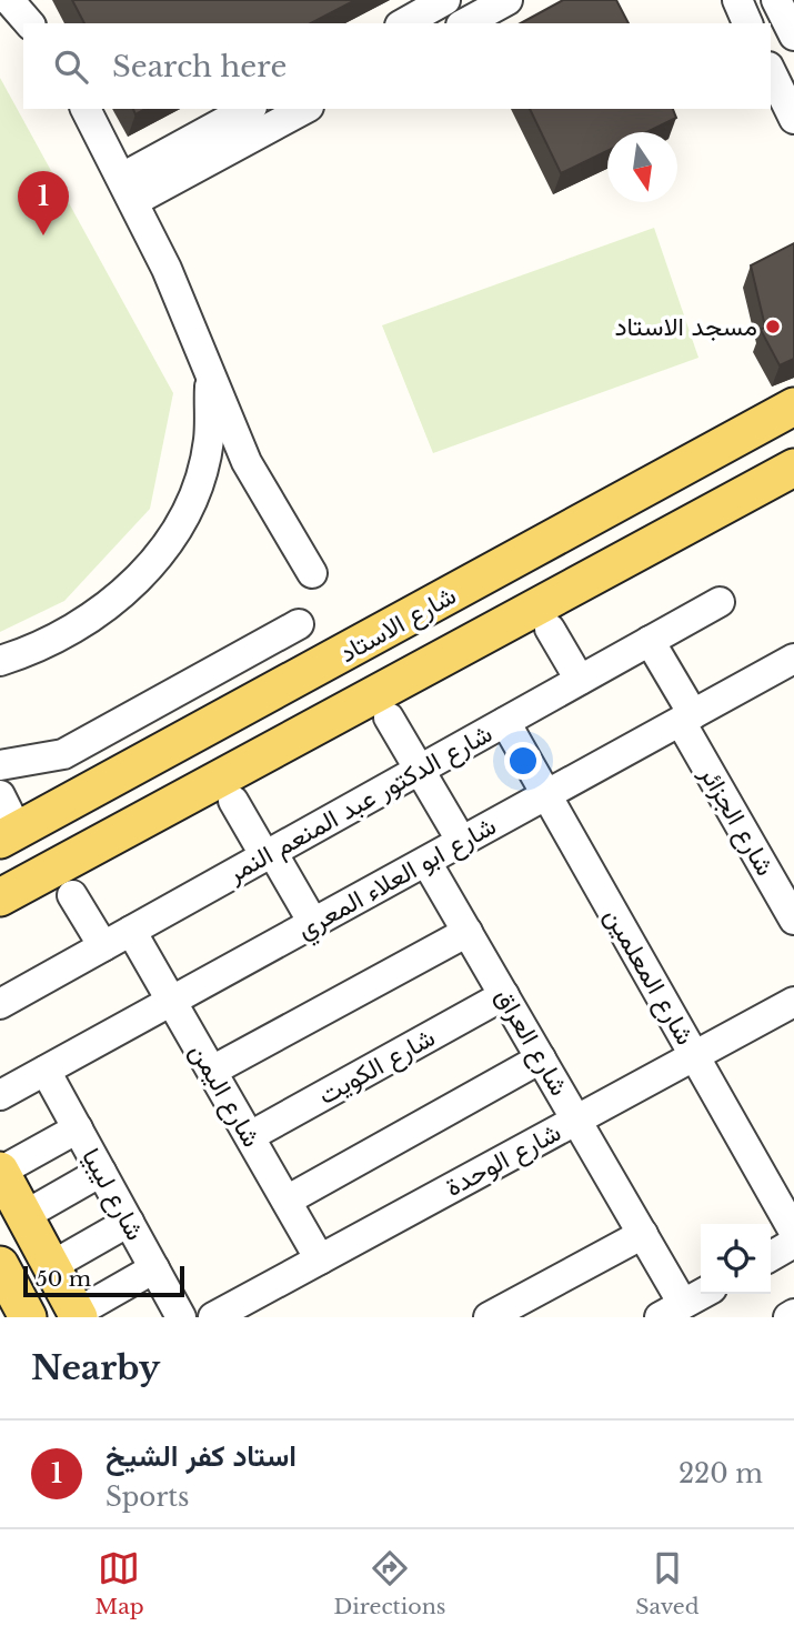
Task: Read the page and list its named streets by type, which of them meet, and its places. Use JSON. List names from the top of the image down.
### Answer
{
  "streets": {
    "main road": ["شارع الاستاد"],
    "street": [
      "شارع الدكتور عبد المنعم النمر",
      "شارع الجزائر",
      "شارع ابو العلاء المعري",
      "شارع المعلمين",
      "شارع العراق",
      "شارع الكويت",
      "شارع اليمن",
      "شارع الوحدة",
      "شارع ليبيا"
    ]
  },
  "crossings": [
    ["شارع الدكتور عبد المنعم النمر", "شارع الجزائر"],
    ["شارع الدكتور عبد المنعم النمر", "شارع المعلمين"],
    ["شارع الدكتور عبد المنعم النمر", "شارع اليمن"],
    ["شارع الجزائر", "شارع ابو العلاء المعري"],
    ["شارع ابو العلاء المعري", "شارع المعلمين"],
    ["شارع ابو العلاء المعري", "شارع العراق"],
    ["شارع ابو العلاء المعري", "شارع اليمن"],
    ["شارع ابو العلاء المعري", "شارع ليبيا"],
    ["شارع المعلمين", "شارع الوحدة"],
    ["شارع العراق", "شارع الكويت"],
    ["شارع العراق", "شارع الوحدة"],
    ["شارع الكويت", "شارع اليمن"],
    ["شارع اليمن", "شارع الوحدة"]
  ],
  "places": ["مسجد الاستاد"],
  "scale_bar": "50 m",
  "north": "bottom",
  "page": {
    "search": "Search here",
    "pins": "1",
    "scale": "50 m",
    "heading": "Nearby",
    "list": [
      {
        "mark": "1",
        "name": "استاد كفر الشيخ",
        "note": "Sports",
        "value": "220 m"
      }
    ],
    "nav": ["Map", "Directions", "Saved"]
  }
}
